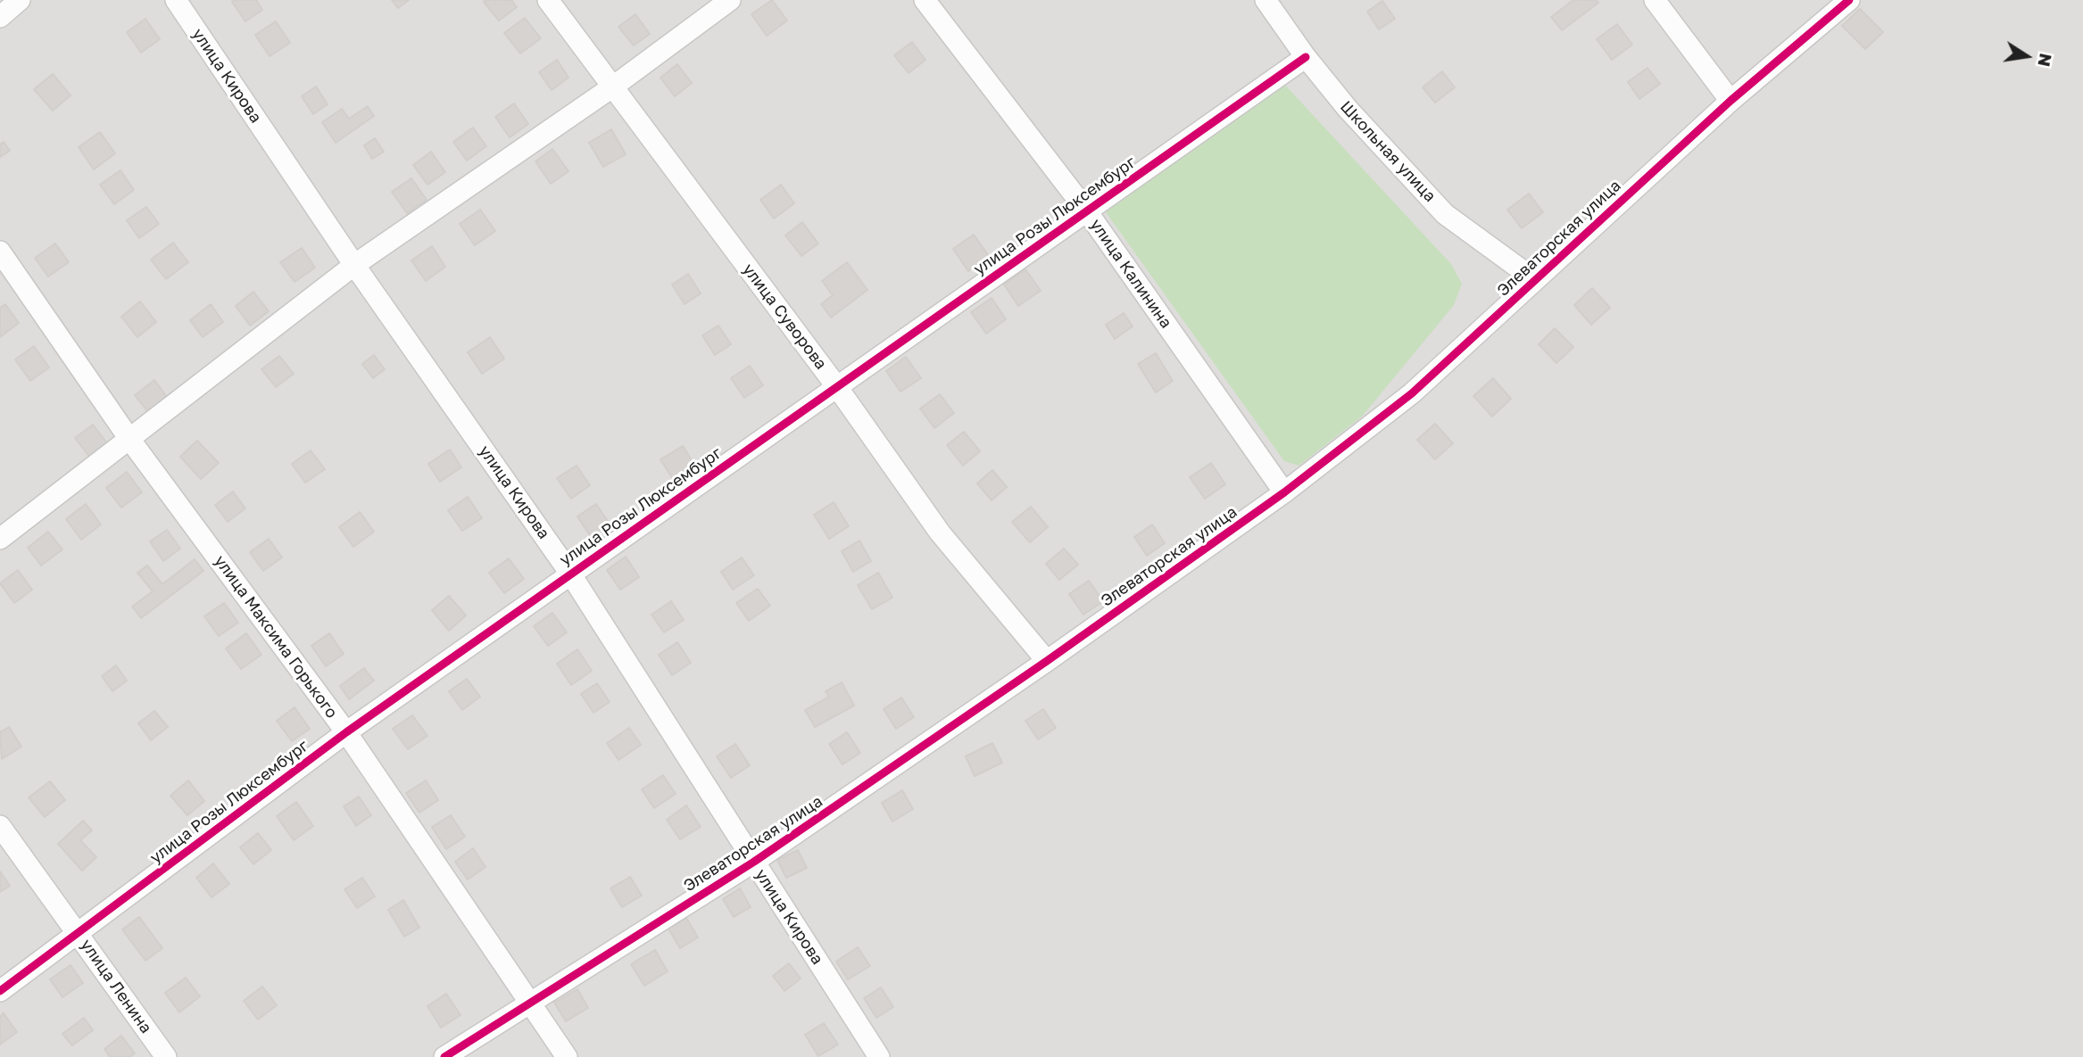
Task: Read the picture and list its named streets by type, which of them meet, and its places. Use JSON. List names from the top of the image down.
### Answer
{
  "streets": {
    "street": [
      "улица Кирова",
      "Школьная улица",
      "улица Розы Люксембург",
      "Элеваторская улица",
      "улица Калинина",
      "улица Суворова",
      "улица Максима Горького",
      "улица Ленина"
    ]
  },
  "crossings": [
    ["улица Кирова", "улица Розы Люксембург"],
    ["улица Кирова", "Элеваторская улица"],
    ["Школьная улица", "улица Розы Люксембург"],
    ["Школьная улица", "Элеваторская улица"],
    ["улица Розы Люксембург", "улица Калинина"],
    ["улица Розы Люксембург", "улица Суворова"],
    ["улица Розы Люксембург", "улица Максима Горького"],
    ["улица Розы Люксембург", "улица Ленина"],
    ["Элеваторская улица", "улица Калинина"],
    ["Элеваторская улица", "улица Суворова"],
    ["Элеваторская улица", "улица Максима Горького"]
  ],
  "north": "right"
}
